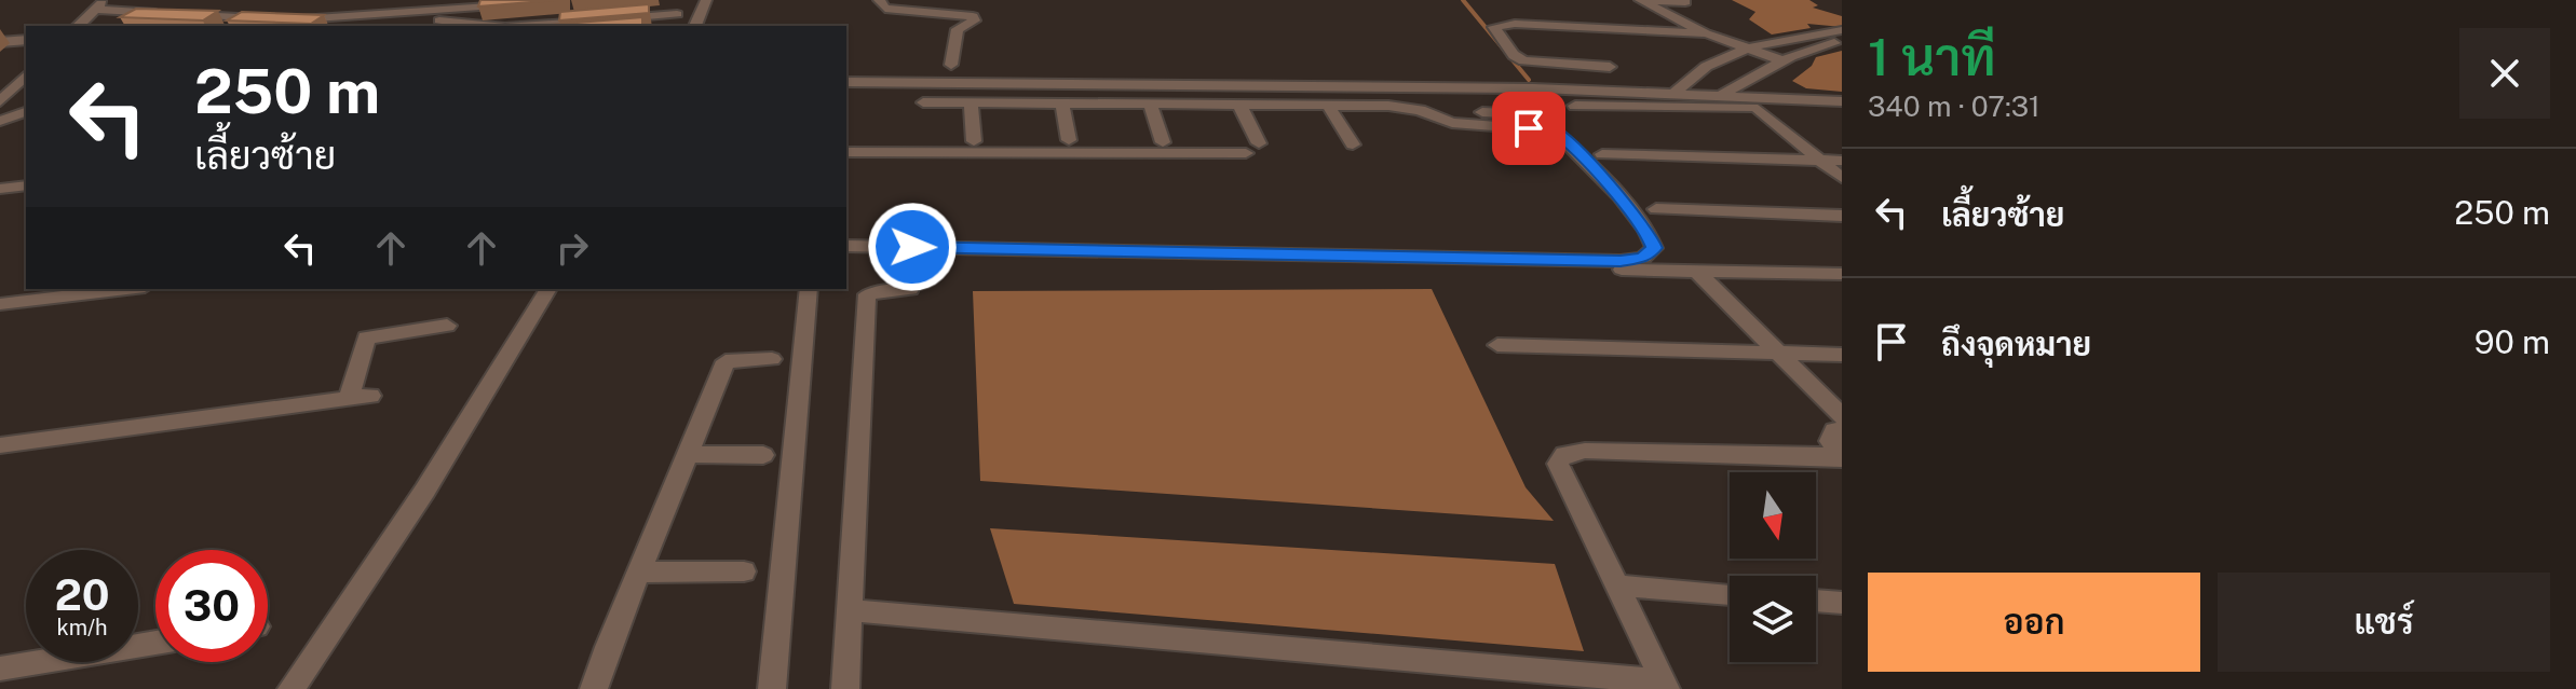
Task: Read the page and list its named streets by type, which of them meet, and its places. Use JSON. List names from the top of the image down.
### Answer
{
  "north": "bottom",
  "page": {
    "heading": ["1 นาที", "340 m · 07:31"],
    "turn": ["250 m", "เลี้ยวซ้าย"],
    "list": [
      {
        "name": "เลี้ยวซ้าย",
        "value": "250 m"
      },
      {
        "name": "ถึงจุดหมาย",
        "value": "90 m"
      }
    ],
    "speed": "20 km/h",
    "limit": "30",
    "buttons": ["ออก", "แชร์"]
  }
}
